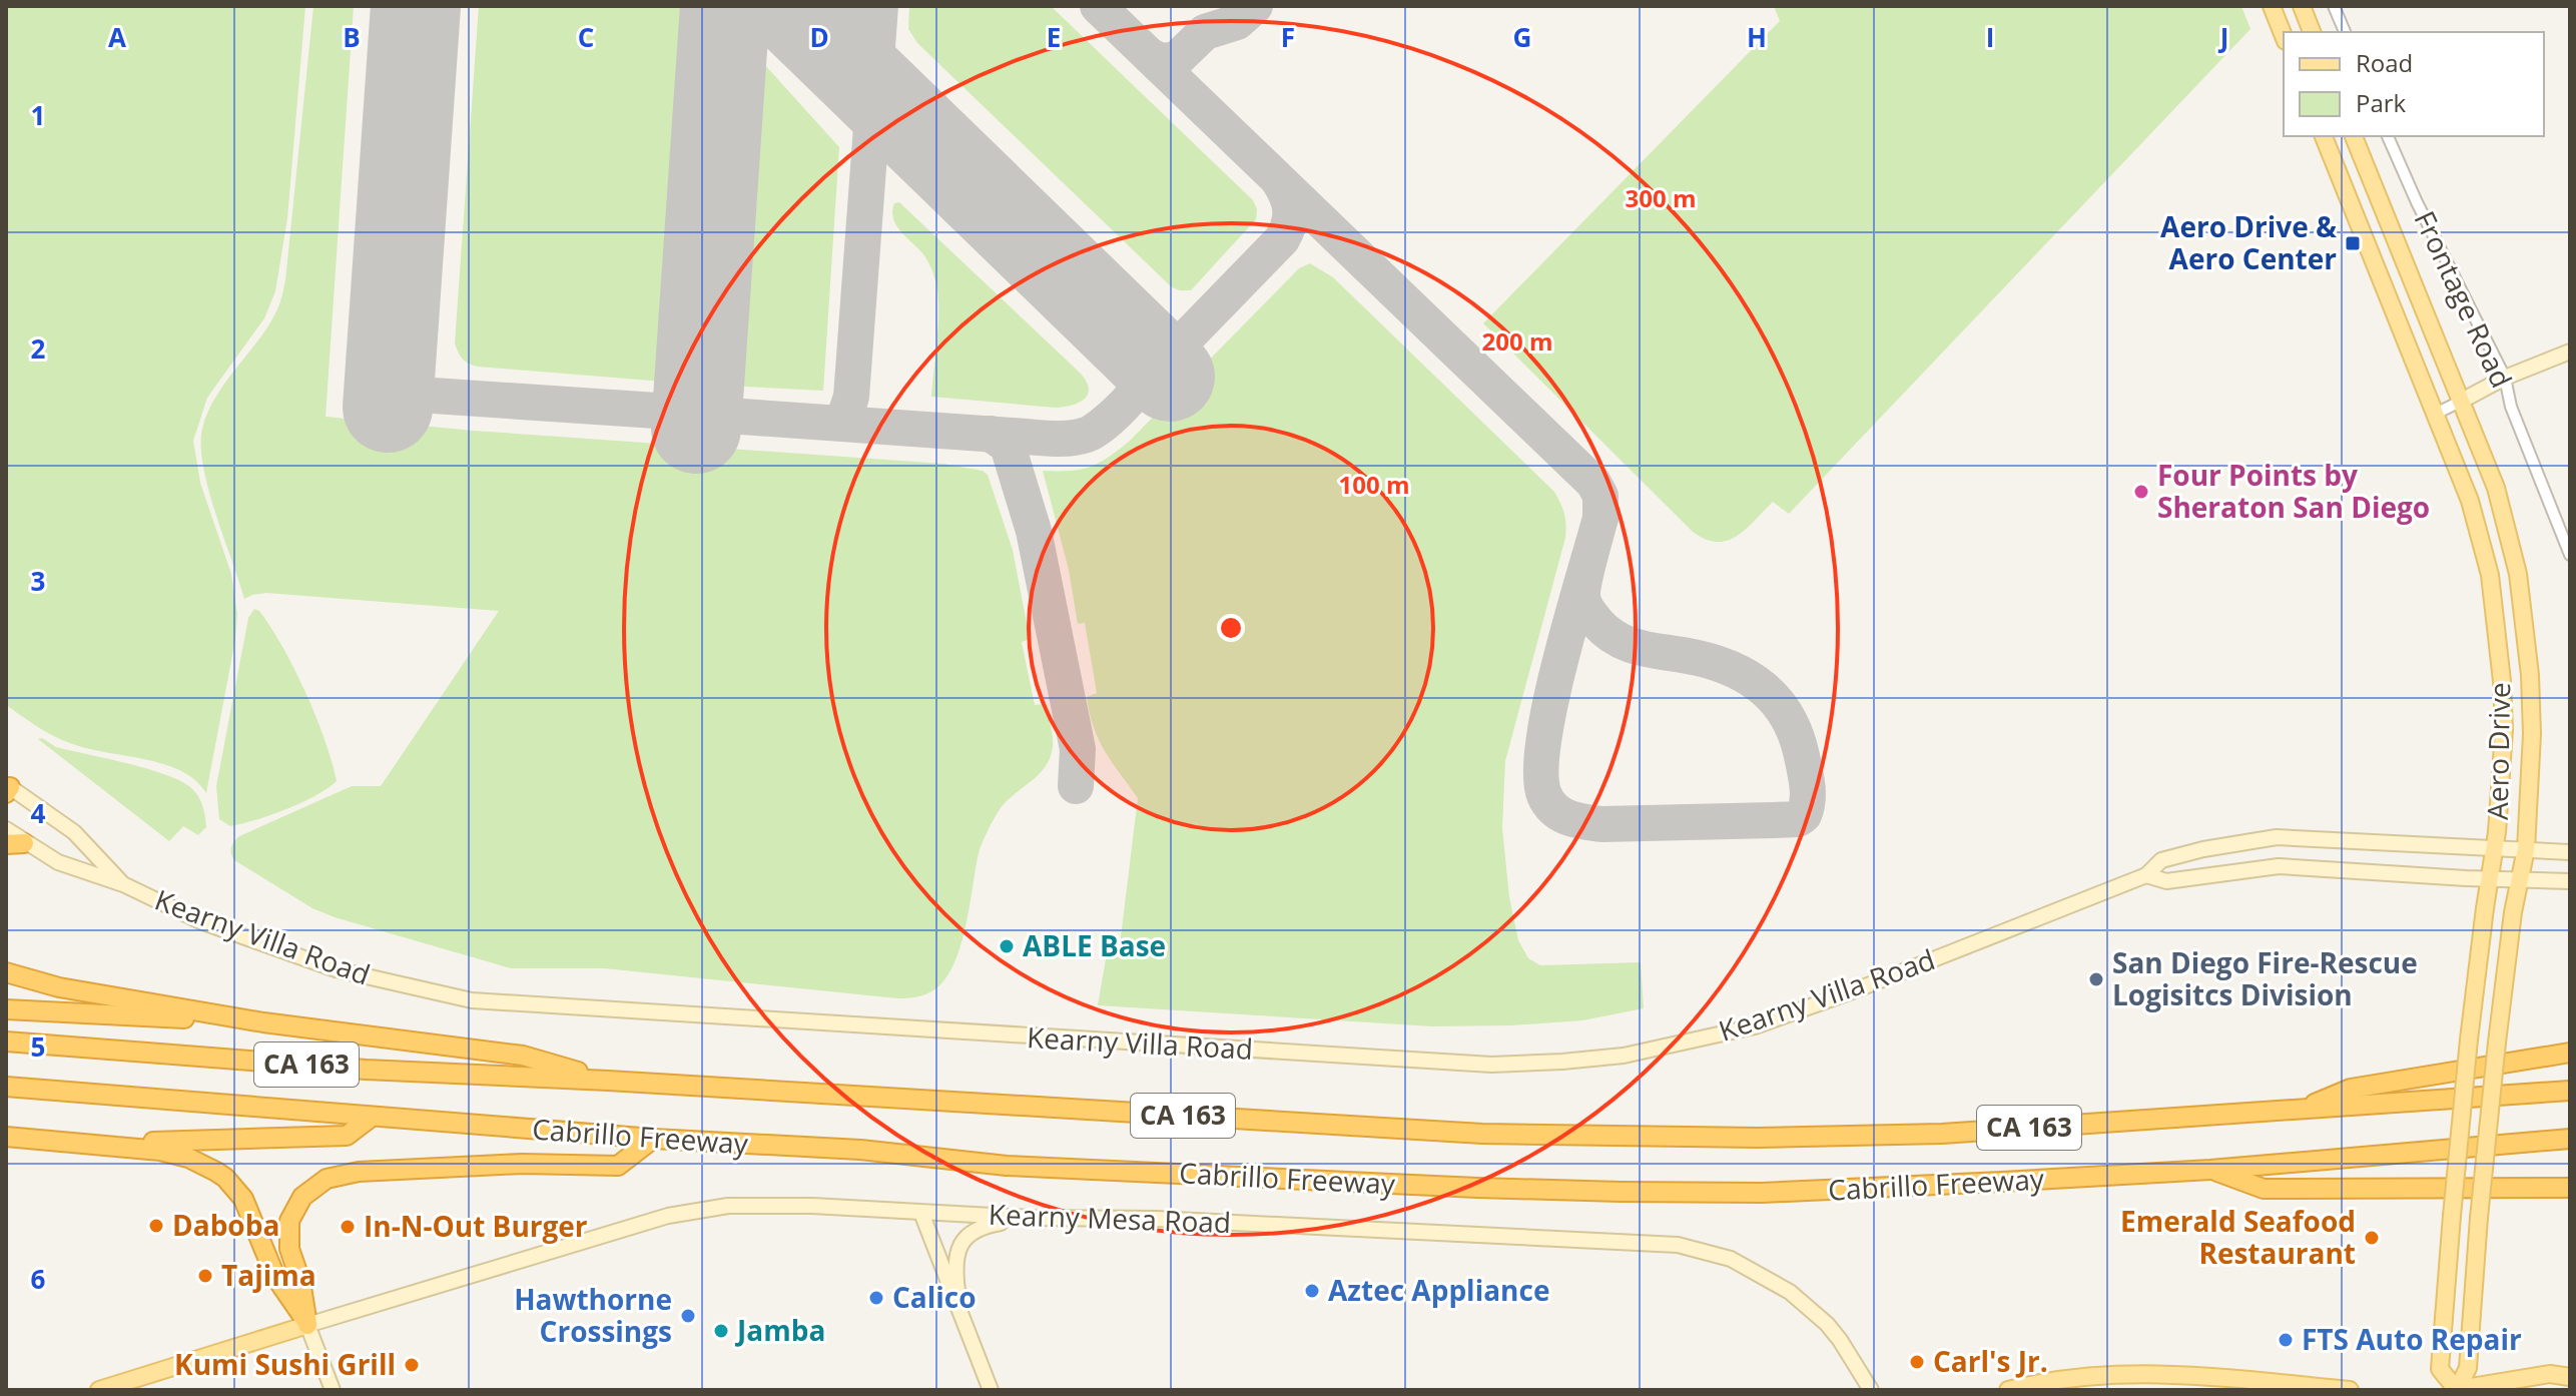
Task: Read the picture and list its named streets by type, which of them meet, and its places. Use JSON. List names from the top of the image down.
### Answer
{
  "streets": {
    "highway": ["CA 163", "Cabrillo Freeway"],
    "main road": ["Aero Drive", "Kearny Villa Road", "Kearny Mesa Road"],
    "street": ["Frontage Road"]
  },
  "crossings": [
    ["Aero Drive", "Kearny Villa Road"]
  ],
  "places": {
    "transit": ["Aero Drive & Aero Center"],
    "other": [
      "Four Points by Sheraton San Diego",
      "ABLE Base",
      "San Diego Fire-Rescue Logisitcs Division",
      "Daboba",
      "In-N-Out Burger",
      "Emerald Seafood Restaurant",
      "Tajima",
      "Aztec Appliance",
      "Calico",
      "Hawthorne Crossings",
      "Jamba",
      "FTS Auto Repair",
      "Carl's Jr.",
      "Kumi Sushi Grill"
    ]
  },
  "legend": ["Road", "Park"],
  "grid": {
    "columns": [
      "A",
      "B",
      "C",
      "D",
      "E",
      "F",
      "G",
      "H",
      "I",
      "J"
    ],
    "rows": [
      "1",
      "2",
      "3",
      "4",
      "5",
      "6"
    ]
  },
  "rings": ["300 m", "200 m", "100 m"]
}
